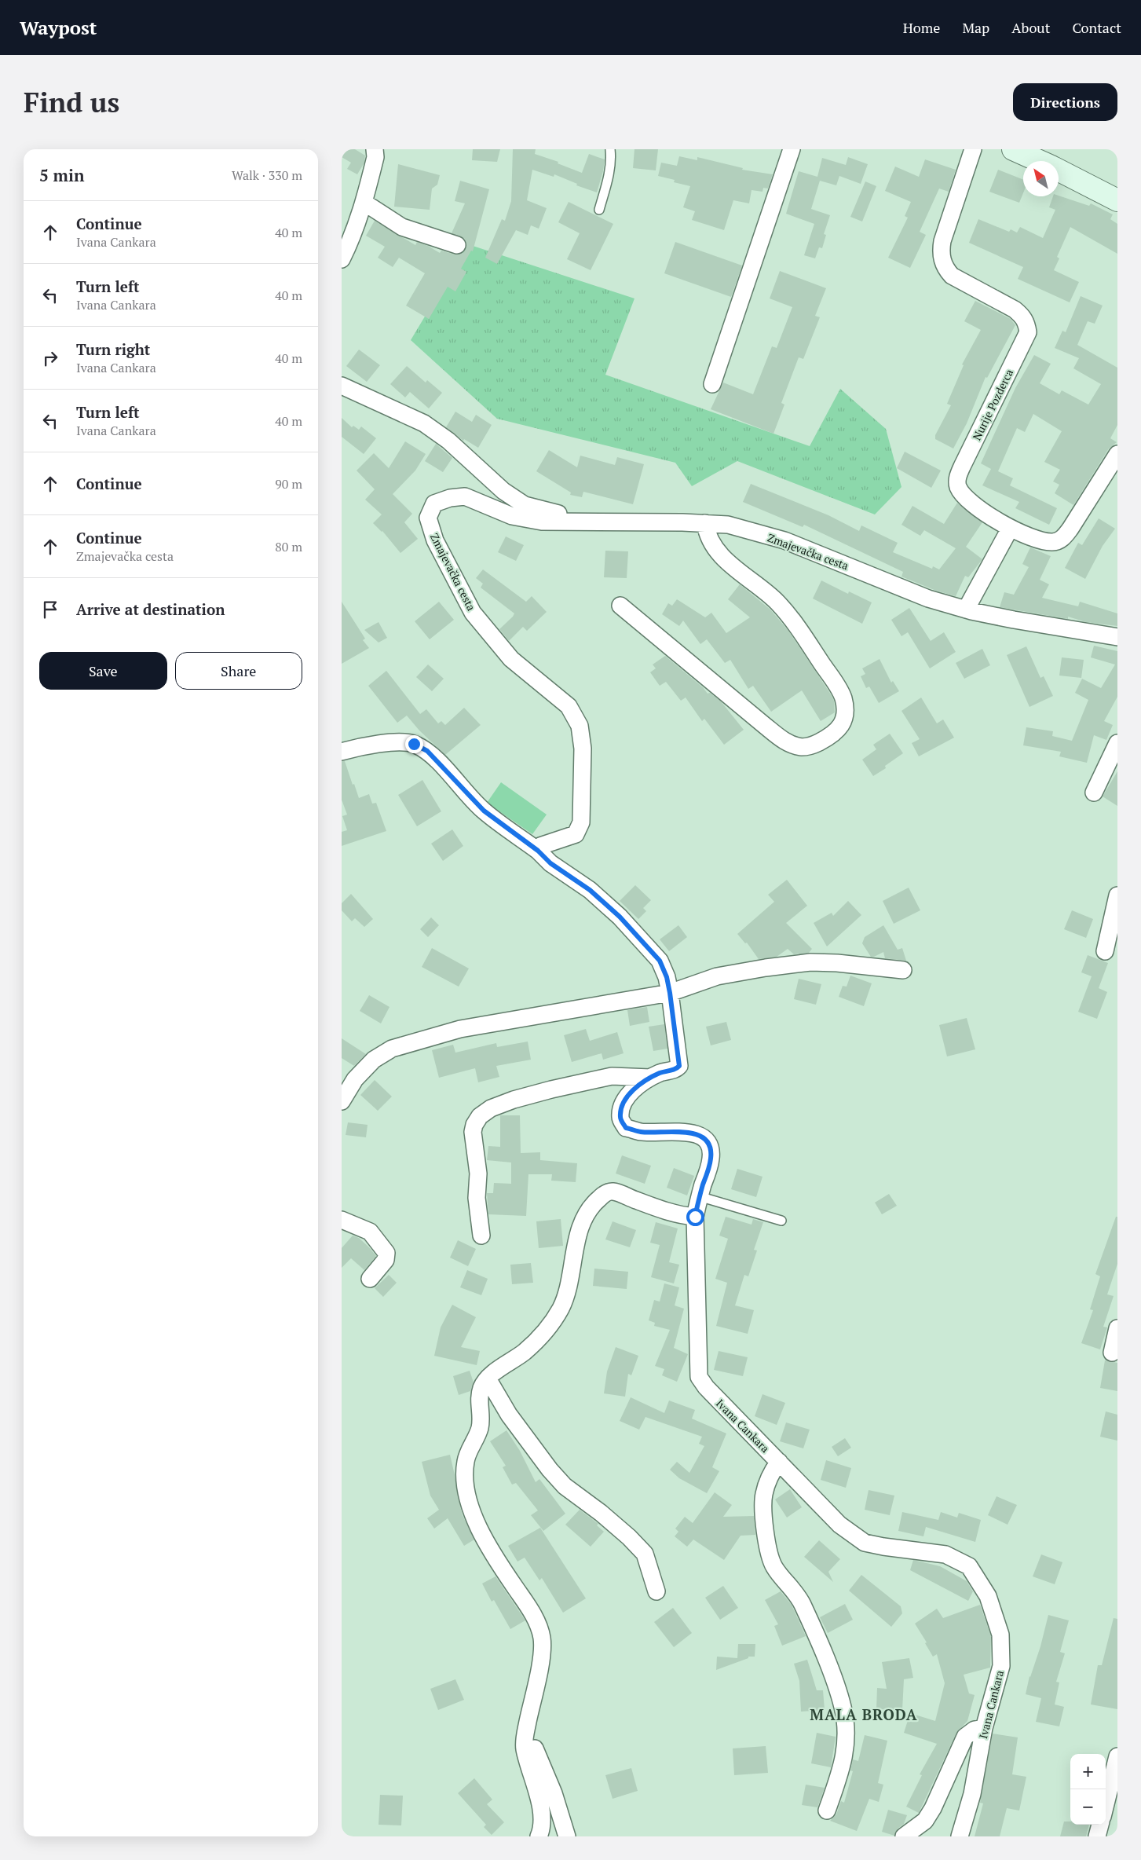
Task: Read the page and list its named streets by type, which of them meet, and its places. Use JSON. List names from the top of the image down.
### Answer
{
  "streets": {
    "street": ["Nurije Pozderca", "Zmajevačka cesta", "Ivana Cankara"]
  },
  "districts": ["MALA BRODA"],
  "north": "top left",
  "page": {
    "header": "Waypost",
    "nav": [
      "Home",
      "Map",
      "About",
      "Contact"
    ],
    "buttons": [
      "Directions",
      ["Save", "Share"]
    ],
    "title": "Find us",
    "heading": ["5 min", "Walk · 330 m"],
    "list": [
      ["Continue", "Ivana Cankara", "40 m"],
      ["Turn left", "Ivana Cankara", "40 m"],
      ["Turn right", "Ivana Cankara", "40 m"],
      ["Turn left", "Ivana Cankara", "40 m"],
      ["Continue", "90 m"],
      ["Continue", "Zmajevačka cesta", "80 m"],
      "Arrive at destination"
    ],
    "map_buttons": ["+", "−"]
  }
}
